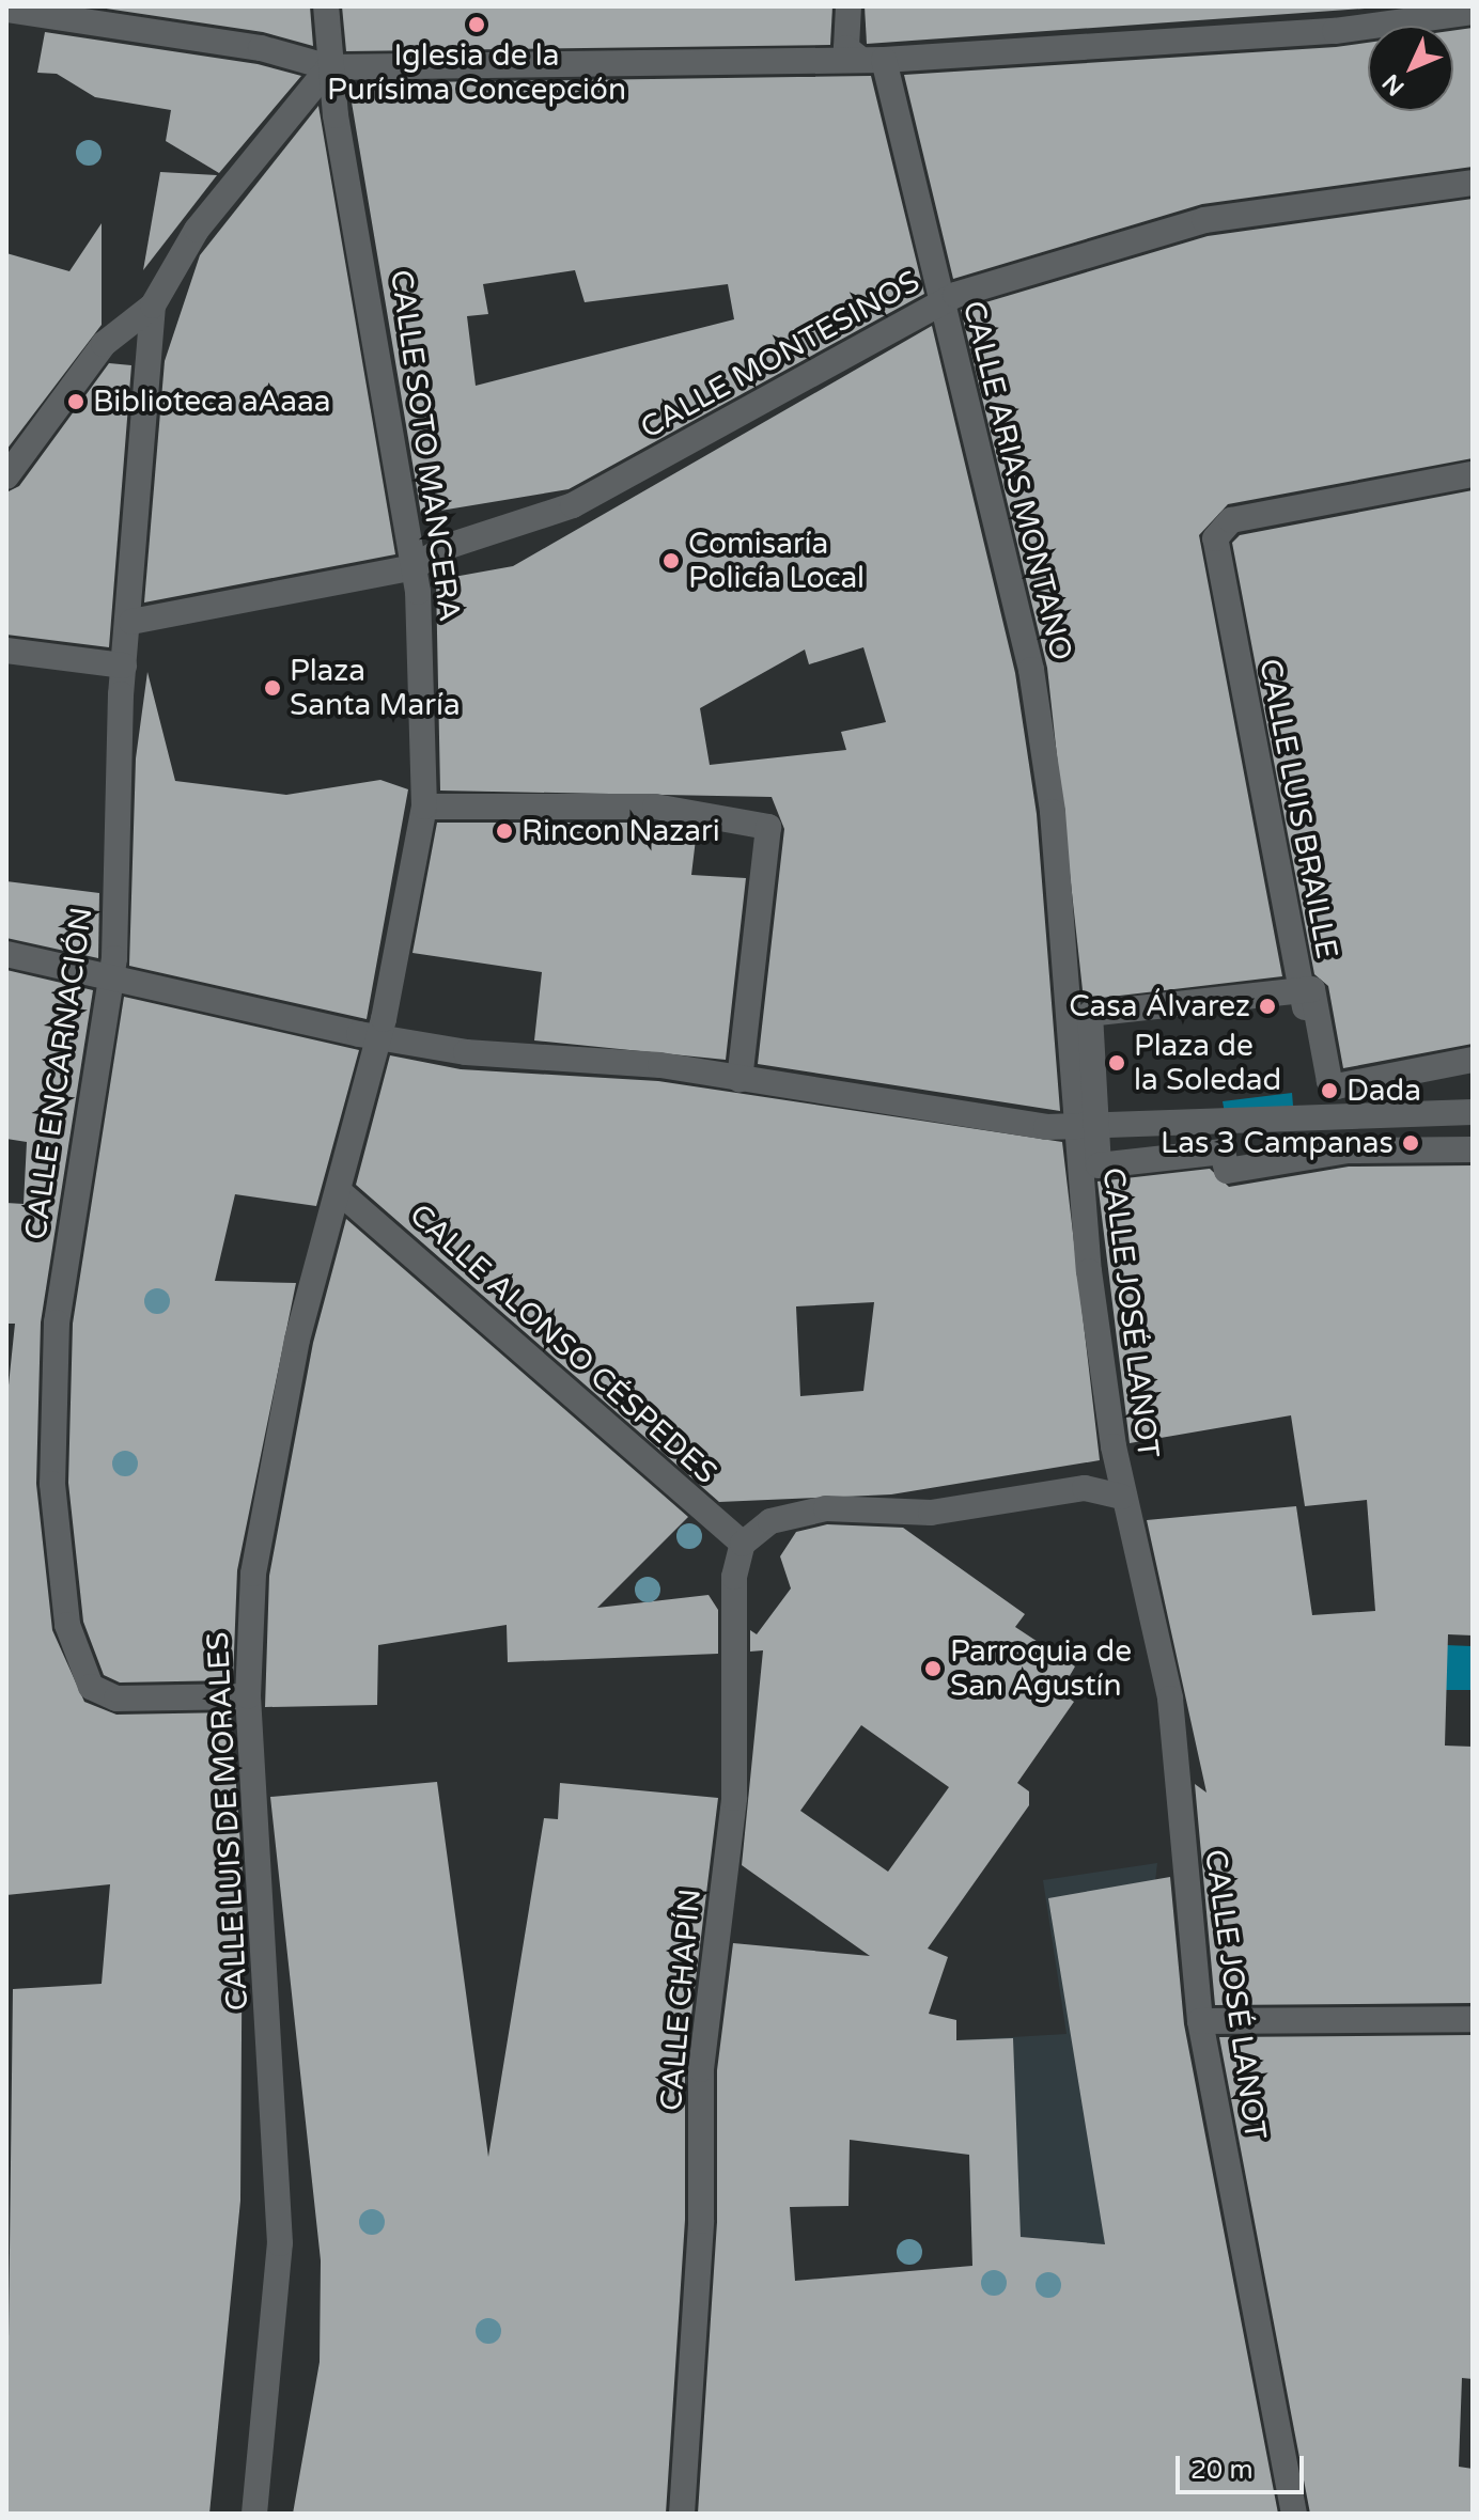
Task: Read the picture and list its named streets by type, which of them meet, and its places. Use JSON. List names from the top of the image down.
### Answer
{
  "streets": {
    "street": [
      "CALLE MONTESINOS",
      "CALLE SOTO MANCERA",
      "CALLE ARIAS MONTANO",
      "CALLE LUIS BRAILLE",
      "CALLE ENCARNACIÓN",
      "CALLE JOSÉ LANOT",
      "CALLE ALONSO CÉSPEDES",
      "CALLE LUIS DE MORALES",
      "CALLE CHAPÍN"
    ]
  },
  "crossings": [
    ["CALLE MONTESINOS", "CALLE SOTO MANCERA"],
    ["CALLE MONTESINOS", "CALLE ARIAS MONTANO"],
    ["CALLE MONTESINOS", "CALLE ENCARNACIÓN"],
    ["CALLE SOTO MANCERA", "CALLE LUIS DE MORALES"],
    ["CALLE ARIAS MONTANO", "CALLE JOSÉ LANOT"],
    ["CALLE ENCARNACIÓN", "CALLE LUIS DE MORALES"],
    ["CALLE ALONSO CÉSPEDES", "CALLE LUIS DE MORALES"],
    ["CALLE ALONSO CÉSPEDES", "CALLE CHAPÍN"]
  ],
  "places": [
    "Iglesia de la Purísima Concepción",
    "Biblioteca aAaaa",
    "Comisaría Policía Local",
    "Plaza Santa María",
    "Rincon Nazari",
    "Casa Álvarez",
    "Plaza de la Soledad",
    "Dada",
    "Las 3 Campanas",
    "Parroquia de San Agustín"
  ],
  "scale_bar": "20 m",
  "north": "bottom left"
}
